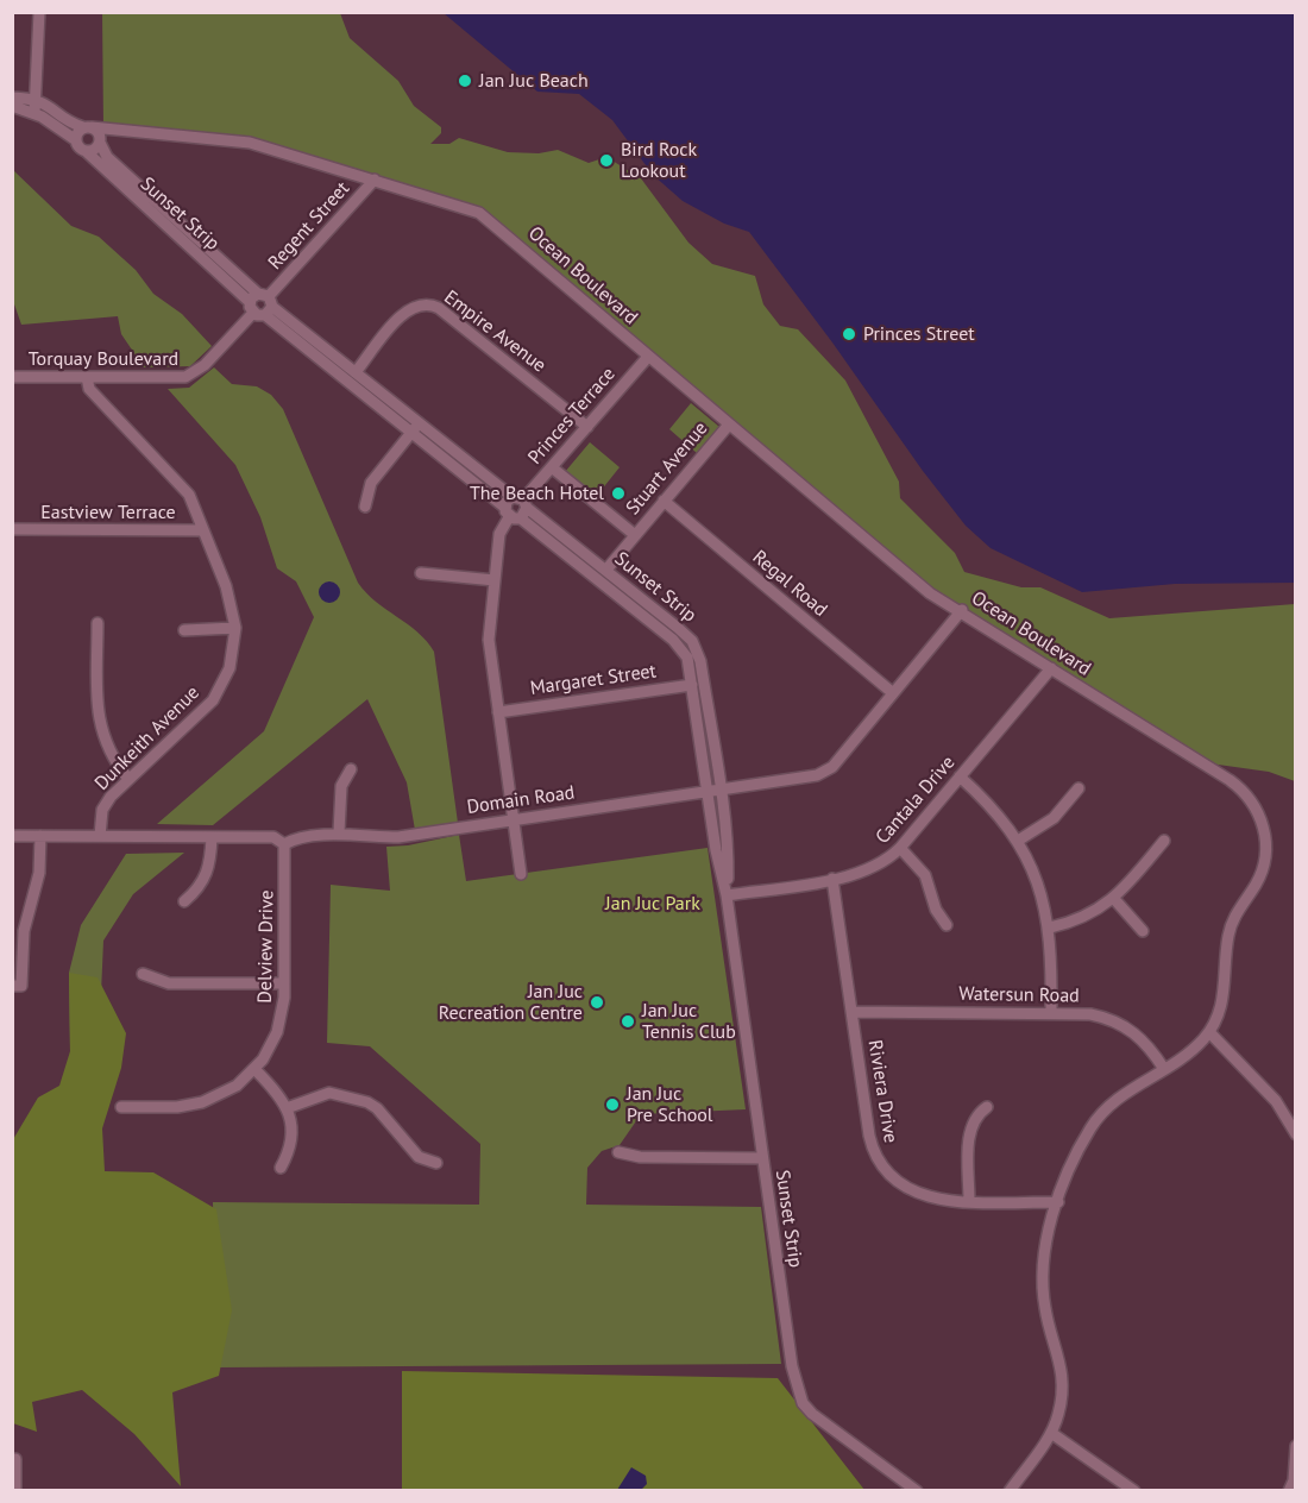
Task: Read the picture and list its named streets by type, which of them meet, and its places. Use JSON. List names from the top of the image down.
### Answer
{
  "streets": {
    "street": [
      "Sunset Strip",
      "Regent Street",
      "Ocean Boulevard",
      "Empire Avenue",
      "Torquay Boulevard",
      "Princes Terrace",
      "Stuart Avenue",
      "Eastview Terrace",
      "Regal Road",
      "Margaret Street",
      "Dunkeith Avenue",
      "Domain Road",
      "Cantala Drive",
      "Delview Drive",
      "Watersun Road",
      "Riviera Drive"
    ]
  },
  "crossings": [
    ["Sunset Strip", "Regent Street"],
    ["Sunset Strip", "Ocean Boulevard"],
    ["Sunset Strip", "Empire Avenue"],
    ["Sunset Strip", "Torquay Boulevard"],
    ["Sunset Strip", "Princes Terrace"],
    ["Sunset Strip", "Stuart Avenue"],
    ["Sunset Strip", "Margaret Street"],
    ["Sunset Strip", "Domain Road"],
    ["Sunset Strip", "Cantala Drive"],
    ["Regent Street", "Ocean Boulevard"],
    ["Regent Street", "Torquay Boulevard"],
    ["Ocean Boulevard", "Princes Terrace"],
    ["Ocean Boulevard", "Stuart Avenue"],
    ["Ocean Boulevard", "Domain Road"],
    ["Ocean Boulevard", "Cantala Drive"],
    ["Ocean Boulevard", "Watersun Road"],
    ["Ocean Boulevard", "Riviera Drive"],
    ["Empire Avenue", "Princes Terrace"],
    ["Torquay Boulevard", "Dunkeith Avenue"],
    ["Stuart Avenue", "Regal Road"],
    ["Eastview Terrace", "Dunkeith Avenue"],
    ["Regal Road", "Domain Road"],
    ["Dunkeith Avenue", "Domain Road"],
    ["Domain Road", "Delview Drive"],
    ["Cantala Drive", "Riviera Drive"],
    ["Watersun Road", "Riviera Drive"]
  ],
  "parks": ["Jan Juc Park"],
  "places": [
    "Jan Juc Beach",
    "Bird Rock Lookout",
    "Princes Street",
    "The Beach Hotel",
    "Jan Juc Recreation Centre",
    "Jan Juc Tennis Club",
    "Jan Juc Pre School"
  ]
}
